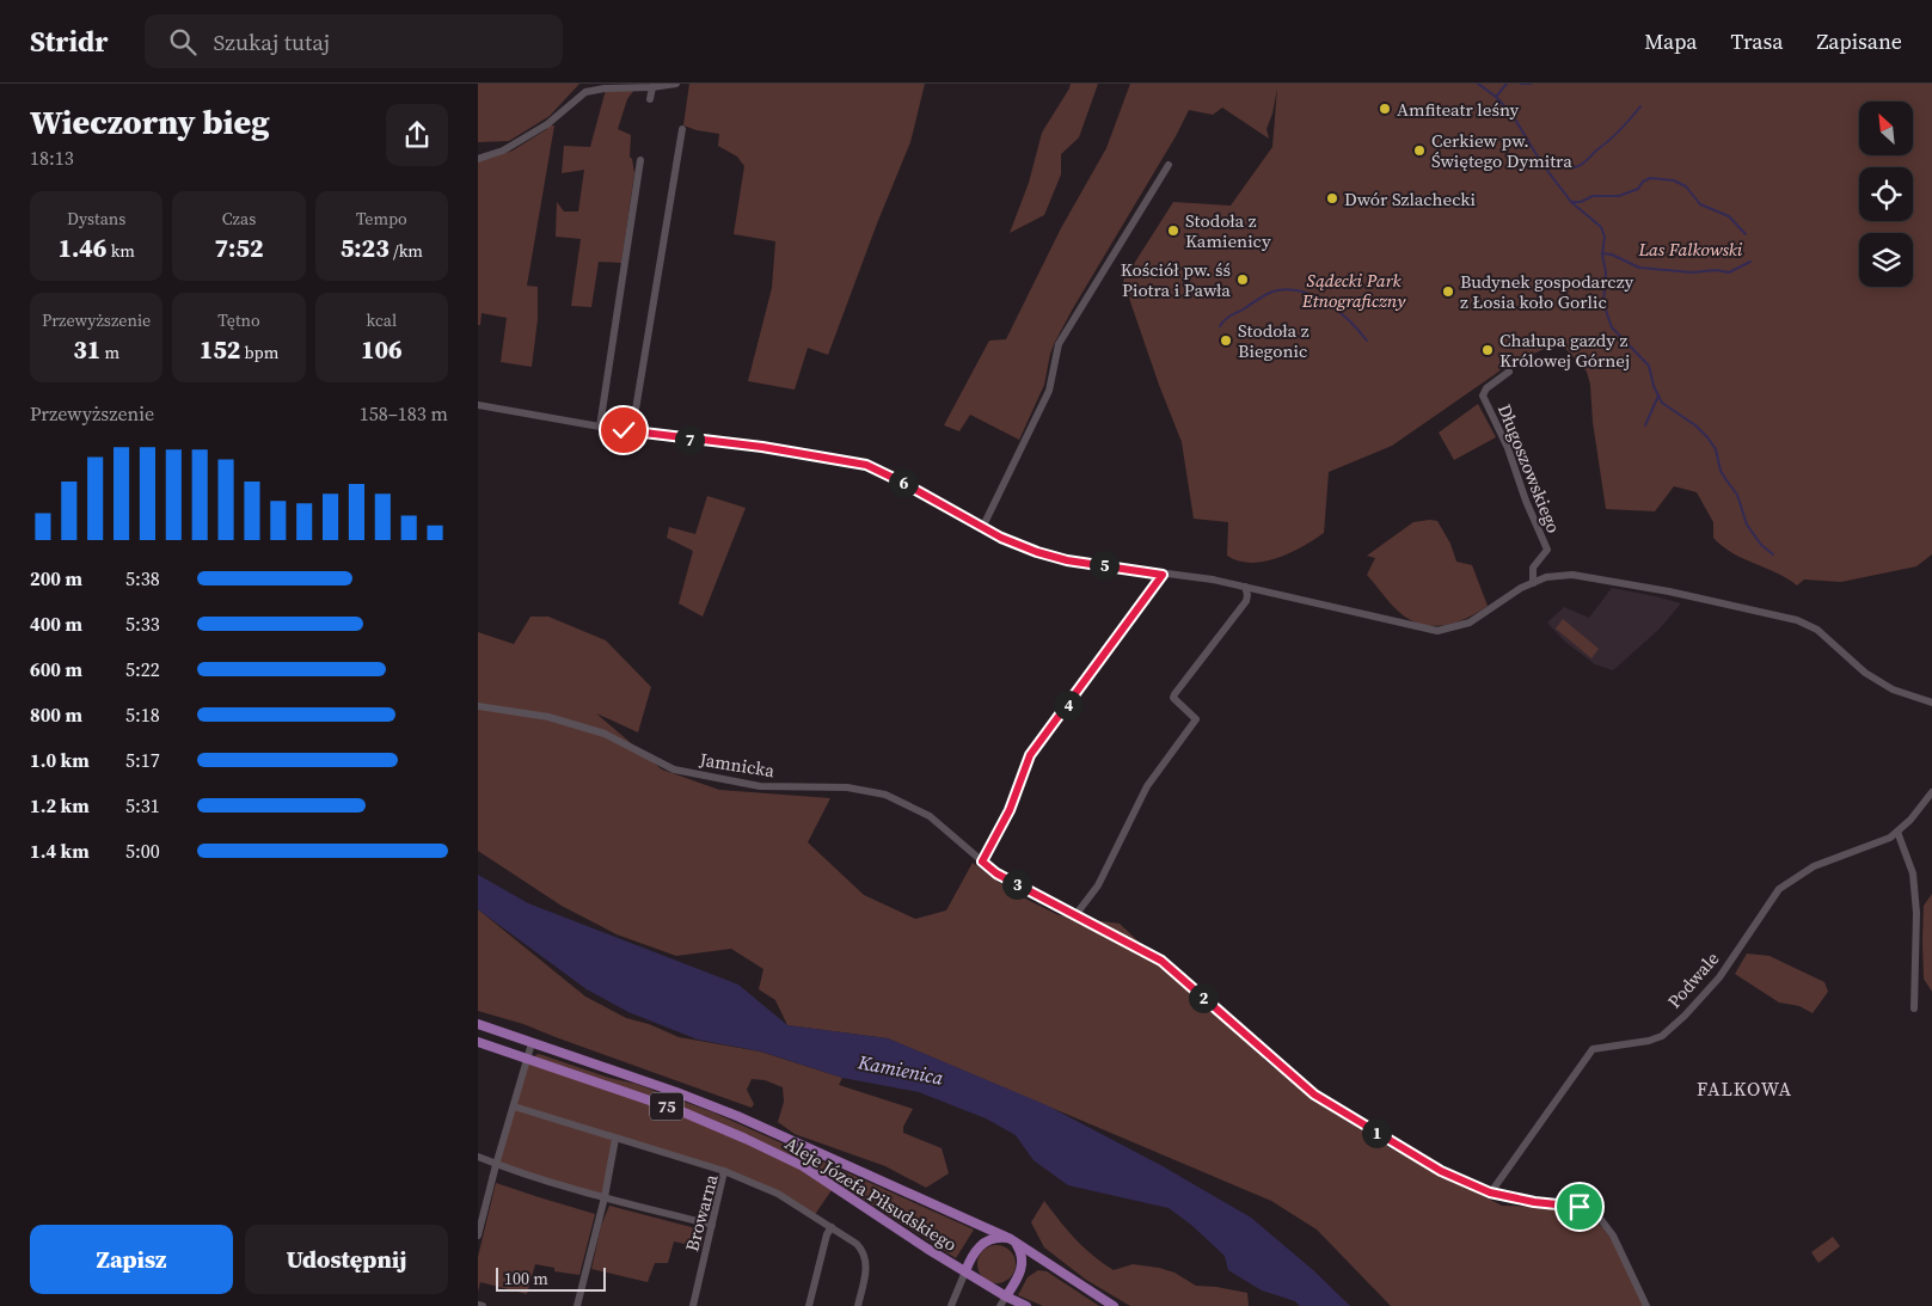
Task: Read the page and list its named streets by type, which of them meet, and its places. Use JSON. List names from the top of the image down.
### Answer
{
  "streets": {
    "main road": ["75", "Aleje Józefa Piłsudskiego"],
    "street": [
      "Długoszowskiego",
      "Jamnicka",
      "Podwale",
      "Browarna"
    ]
  },
  "crossings": [
    ["Jamnicka", "Podwale"]
  ],
  "districts": ["FALKOWA"],
  "water": ["Kamienica"],
  "parks": ["Las Falkowski", "Sądecki Park Etnograficzny"],
  "places": [
    "Amfiteatr leśny",
    "Cerkiew pw. Świętego Dymitra",
    "Dwór Szlachecki",
    "Stodoła z Kamienicy",
    "Kościół pw. śś Piotra i Pawła",
    "Budynek gospodarczy z Łosia koło Gorlic",
    "Stodoła z Biegonic",
    "Chałupa gazdy z Królowej Górnej"
  ],
  "scale_bar": "100 m",
  "north": "top left",
  "page": {
    "header": "Stridr",
    "search": "Szukaj tutaj",
    "nav": ["Mapa", "Trasa", "Zapisane"],
    "heading": ["Wieczorny bieg", "18:13"],
    "stats": [
      ["Dystans", "1.46 km"],
      ["Czas", "7:52"],
      ["Tempo", "5:23 /km"],
      ["Przewyższenie", "31 m"],
      ["Tętno", "152 bpm"],
      ["kcal", "106"]
    ],
    "chart": ["Przewyższenie", "158–183 m"],
    "pins": [
      "7",
      "6",
      "5",
      "4",
      "3",
      "2",
      "1"
    ],
    "list": [
      {
        "name": "200 m",
        "note": "5:38"
      },
      {
        "name": "400 m",
        "note": "5:33"
      },
      {
        "name": "600 m",
        "note": "5:22"
      },
      {
        "name": "800 m",
        "note": "5:18"
      },
      {
        "name": "1.0 km",
        "note": "5:17"
      },
      {
        "name": "1.2 km",
        "note": "5:31"
      },
      {
        "name": "1.4 km",
        "note": "5:00"
      }
    ],
    "buttons": ["Zapisz", "Udostępnij"],
    "scale": "100 m"
  }
}
